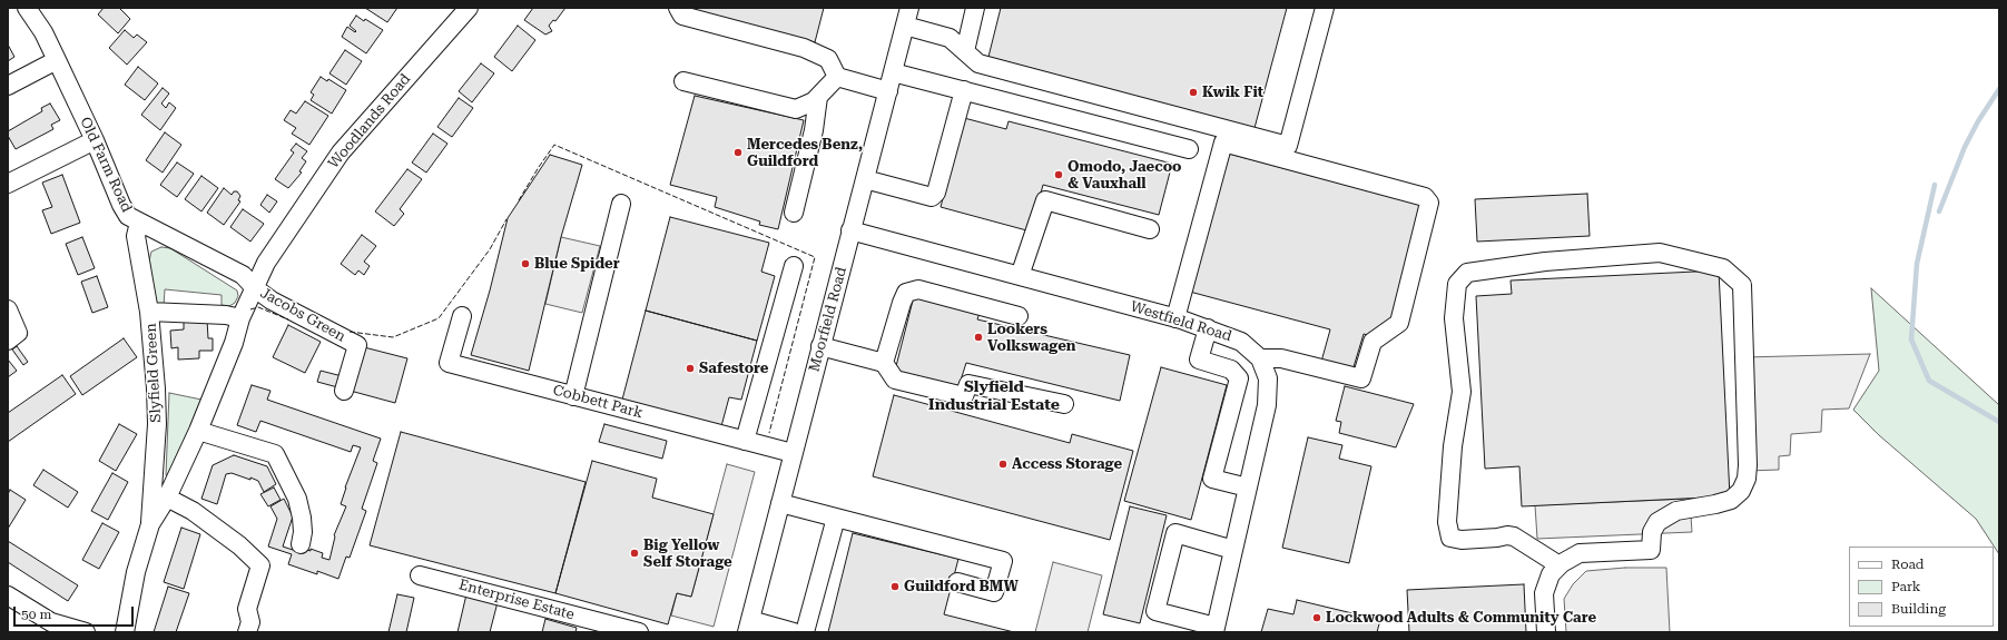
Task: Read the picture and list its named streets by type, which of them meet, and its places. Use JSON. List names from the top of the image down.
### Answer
{
  "streets": {
    "street": [
      "Woodlands Road",
      "Old Farm Road",
      "Jacobs Green",
      "Moorfield Road",
      "Westfield Road",
      "Slyfield Green",
      "Cobbett Park",
      "Enterprise Estate"
    ]
  },
  "crossings": [
    ["Woodlands Road", "Old Farm Road"],
    ["Woodlands Road", "Jacobs Green"],
    ["Woodlands Road", "Slyfield Green"],
    ["Old Farm Road", "Jacobs Green"],
    ["Old Farm Road", "Slyfield Green"],
    ["Jacobs Green", "Slyfield Green"],
    ["Moorfield Road", "Westfield Road"],
    ["Moorfield Road", "Cobbett Park"]
  ],
  "districts": ["Slyfield Industrial Estate"],
  "places": [
    "Kwik Fit",
    "Mercedes Benz, Guildford",
    "Omodo, Jaecoo & Vauxhall",
    "Blue Spider",
    "Lookers Volkswagen",
    "Safestore",
    "Access Storage",
    "Big Yellow Self Storage",
    "Guildford BMW",
    "Lockwood Adults & Community Care"
  ],
  "legend": ["Road", "Park", "Building"],
  "scale_bar": "50 m"
}
